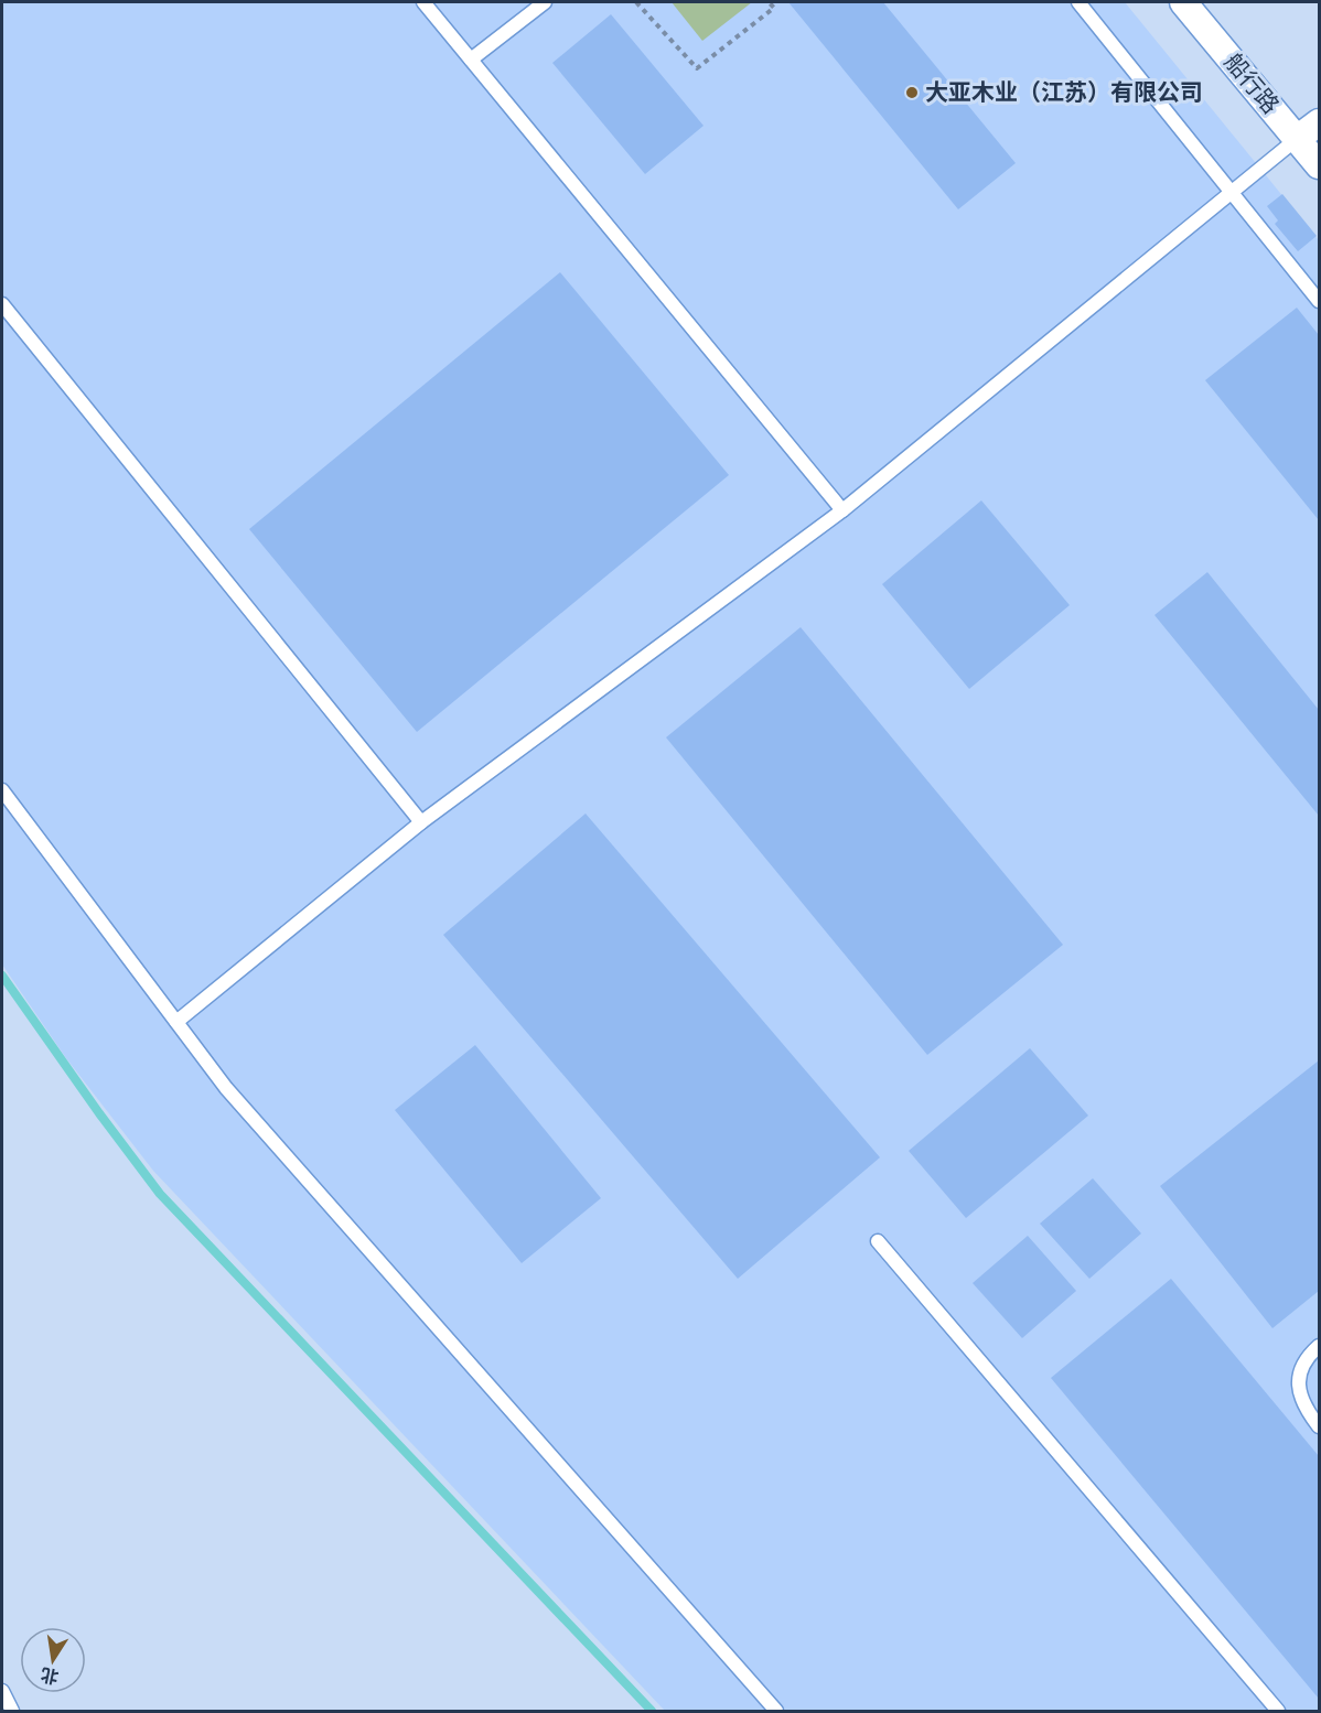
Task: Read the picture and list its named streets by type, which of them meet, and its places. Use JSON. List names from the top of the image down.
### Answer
{
  "streets": {
    "street": ["船行路"]
  },
  "places": ["大亚木业（江苏）有限公司"],
  "north": "bottom"
}
